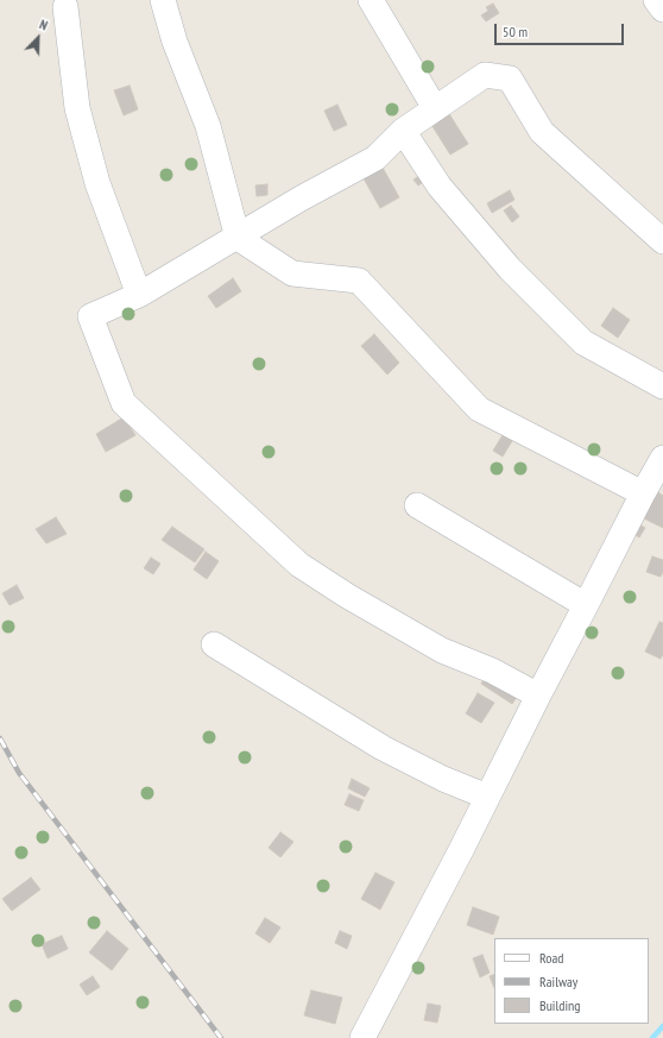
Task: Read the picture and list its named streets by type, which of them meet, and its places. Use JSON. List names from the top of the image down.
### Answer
{
  "legend": ["Road", "Railway", "Building"],
  "scale_bar": "50 m",
  "north": "top right"
}
